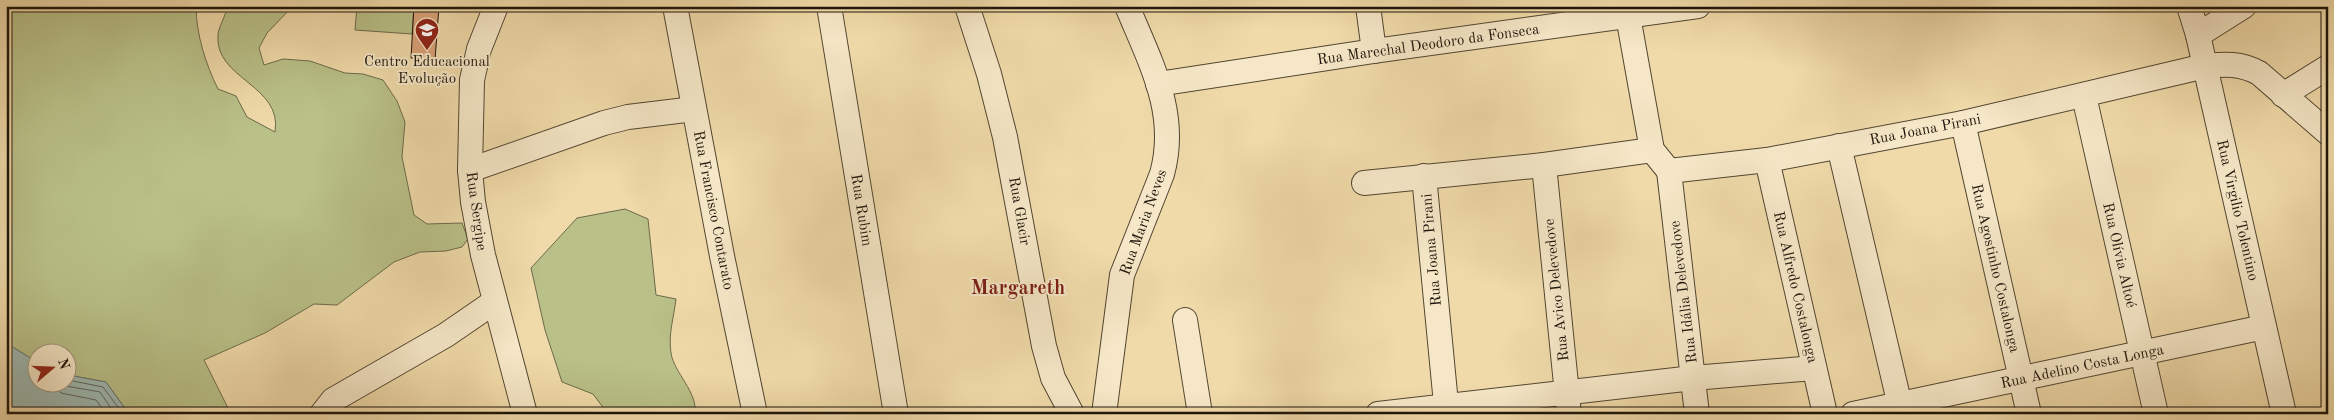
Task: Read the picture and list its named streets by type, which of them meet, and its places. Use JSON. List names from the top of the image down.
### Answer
{
  "streets": {
    "street": [
      "Rua Marechal Deodoro da Fonseca",
      "Rua Joana Pirani",
      "Rua Francisco Contarato",
      "Rua Rubim",
      "Rua Virgilio Tolentino",
      "Rua Sergipe",
      "Rua Glacir",
      "Rua Maria Neves",
      "Rua Olívia Altoé",
      "Rua Agostinho Costalonga",
      "Rua Alfredo Costalonga",
      "Rua Avico Delevedove",
      "Rua Idália Delevedove",
      "Rua Adelino Costa Longa"
    ]
  },
  "crossings": [
    ["Rua Marechal Deodoro da Fonseca", "Rua Maria Neves"],
    ["Rua Joana Pirani", "Rua Virgilio Tolentino"],
    ["Rua Joana Pirani", "Rua Olívia Altoé"],
    ["Rua Joana Pirani", "Rua Agostinho Costalonga"],
    ["Rua Joana Pirani", "Rua Alfredo Costalonga"],
    ["Rua Joana Pirani", "Rua Avico Delevedove"],
    ["Rua Joana Pirani", "Rua Idália Delevedove"],
    ["Rua Virgilio Tolentino", "Rua Adelino Costa Longa"],
    ["Rua Olívia Altoé", "Rua Adelino Costa Longa"],
    ["Rua Agostinho Costalonga", "Rua Adelino Costa Longa"]
  ],
  "districts": ["Margareth"],
  "places": {
    "school or university": ["Centro Educacional Evolução"]
  },
  "north": "right"
}
